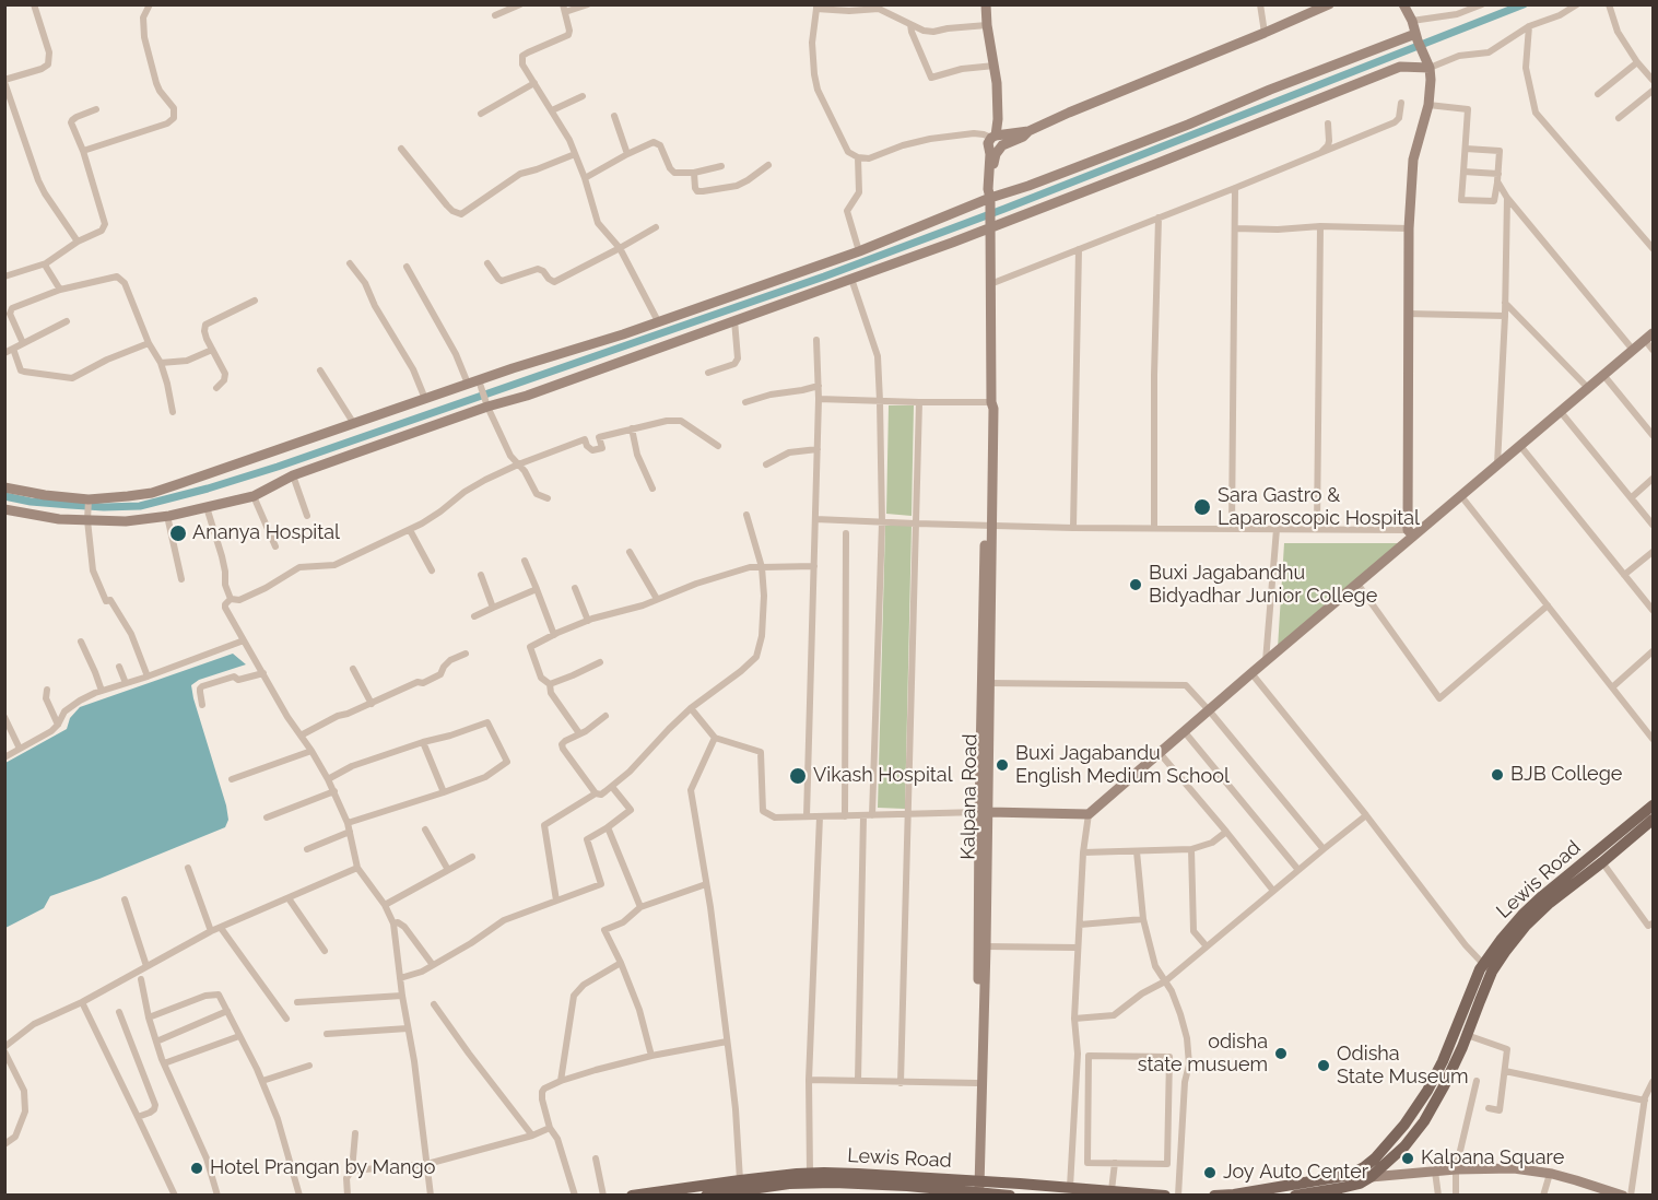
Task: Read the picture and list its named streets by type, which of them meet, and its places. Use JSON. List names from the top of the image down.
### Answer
{
  "streets": {
    "main road": ["Lewis Road"],
    "street": ["Kalpana Road"]
  },
  "crossings": [
    ["Kalpana Road", "Lewis Road"]
  ],
  "places": [
    "Sara Gastro & Laparoscopic Hospital",
    "Ananya Hospital",
    "Buxi Jagabandhu Bidyadhar Junior College",
    "Buxi Jagabandu English Medium School",
    "BJB College",
    "Vikash Hospital",
    "odisha state musuem",
    "Odisha State Museum",
    "Kalpana Square",
    "Hotel Prangan by Mango",
    "Joy Auto Center"
  ]
}
